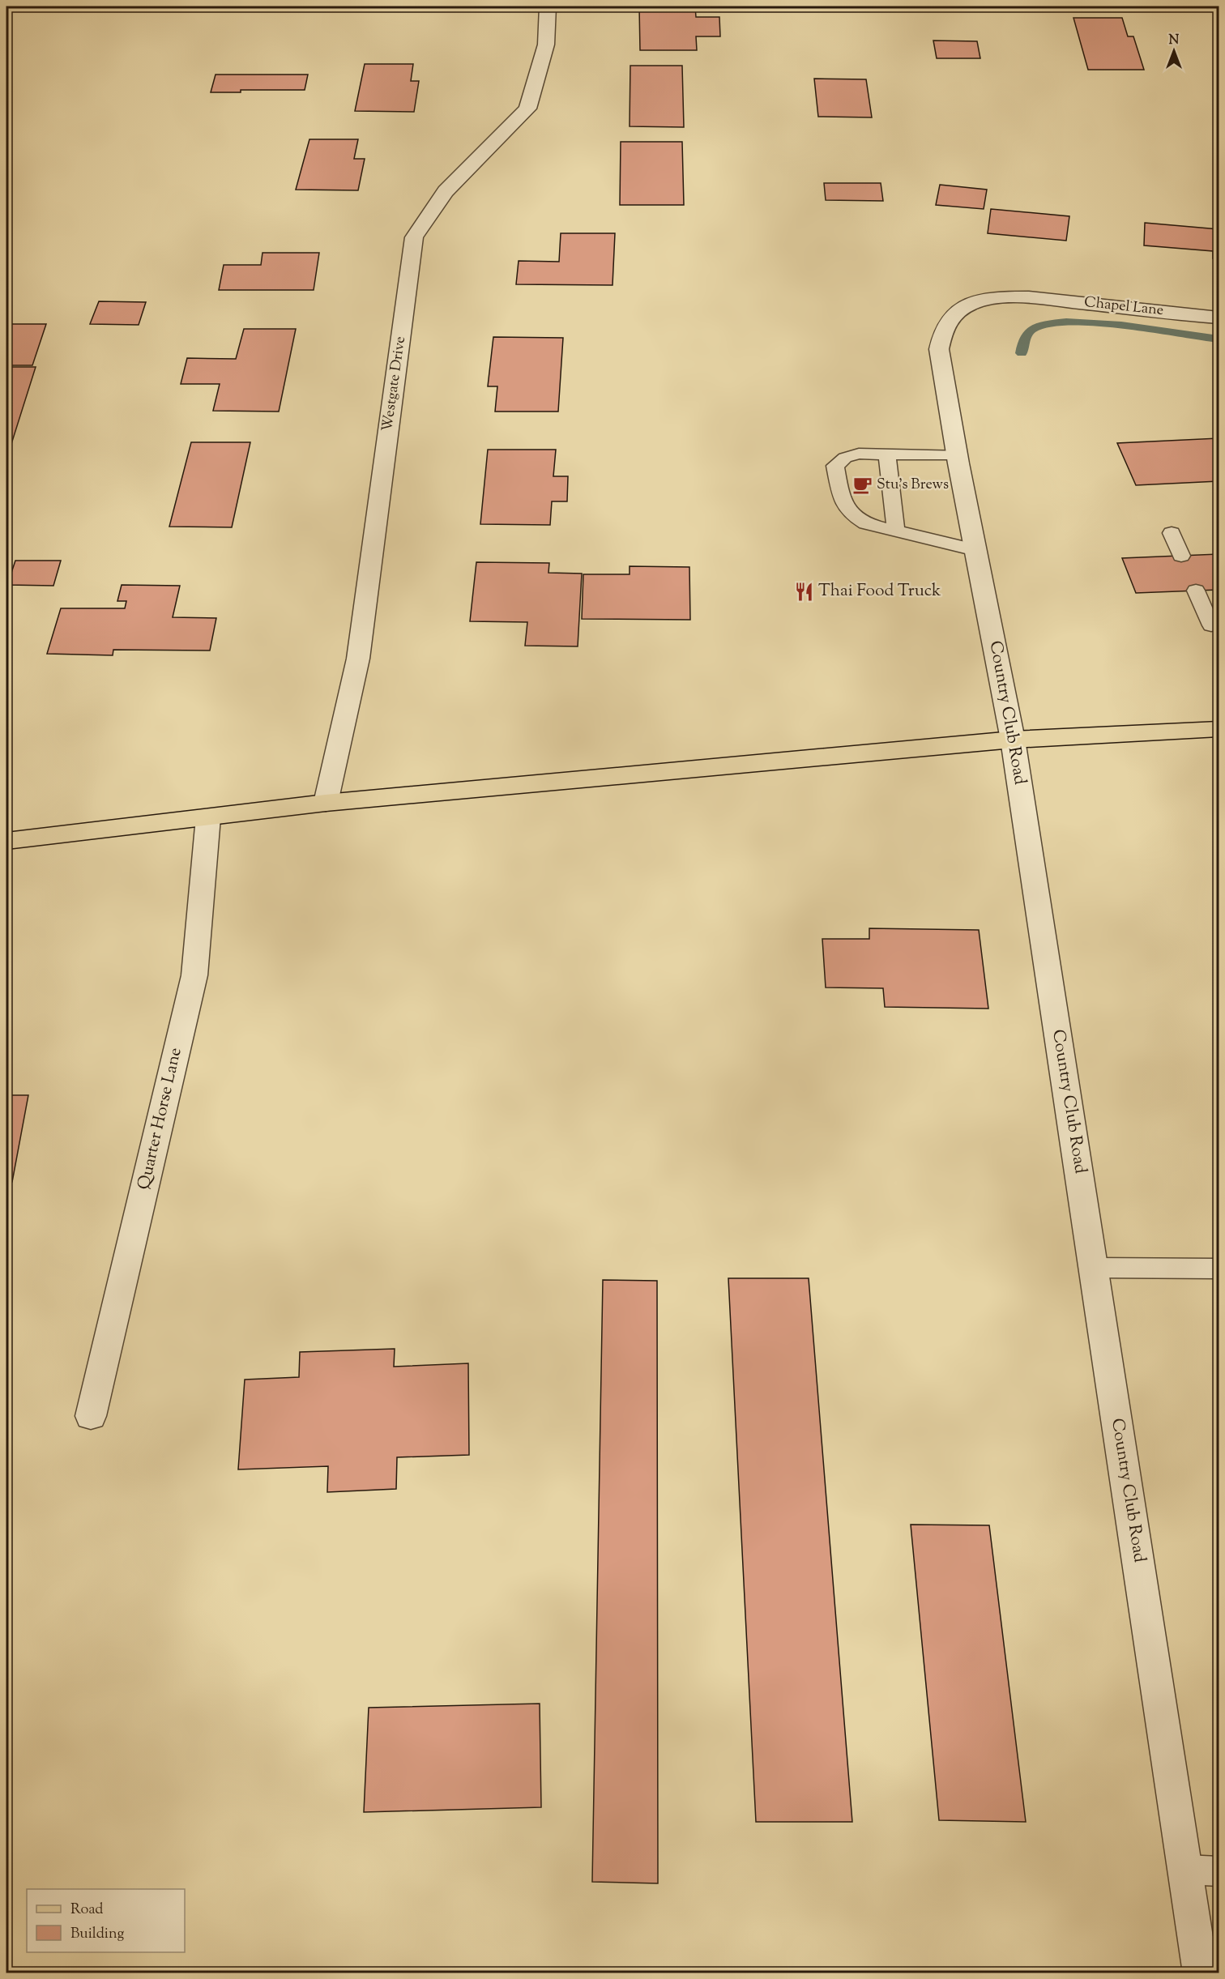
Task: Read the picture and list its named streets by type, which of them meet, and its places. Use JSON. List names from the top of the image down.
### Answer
{
  "streets": {
    "street": [
      "Chapel Lane",
      "Westgate Drive",
      "Country Club Road",
      "Quarter Horse Lane"
    ]
  },
  "crossings": [
    ["Chapel Lane", "Country Club Road"]
  ],
  "places": {
    "cafe": ["Stu's Brews"],
    "restaurant": ["Thai Food Truck"]
  },
  "legend": ["Road", "Building"],
  "north": "top"
}
